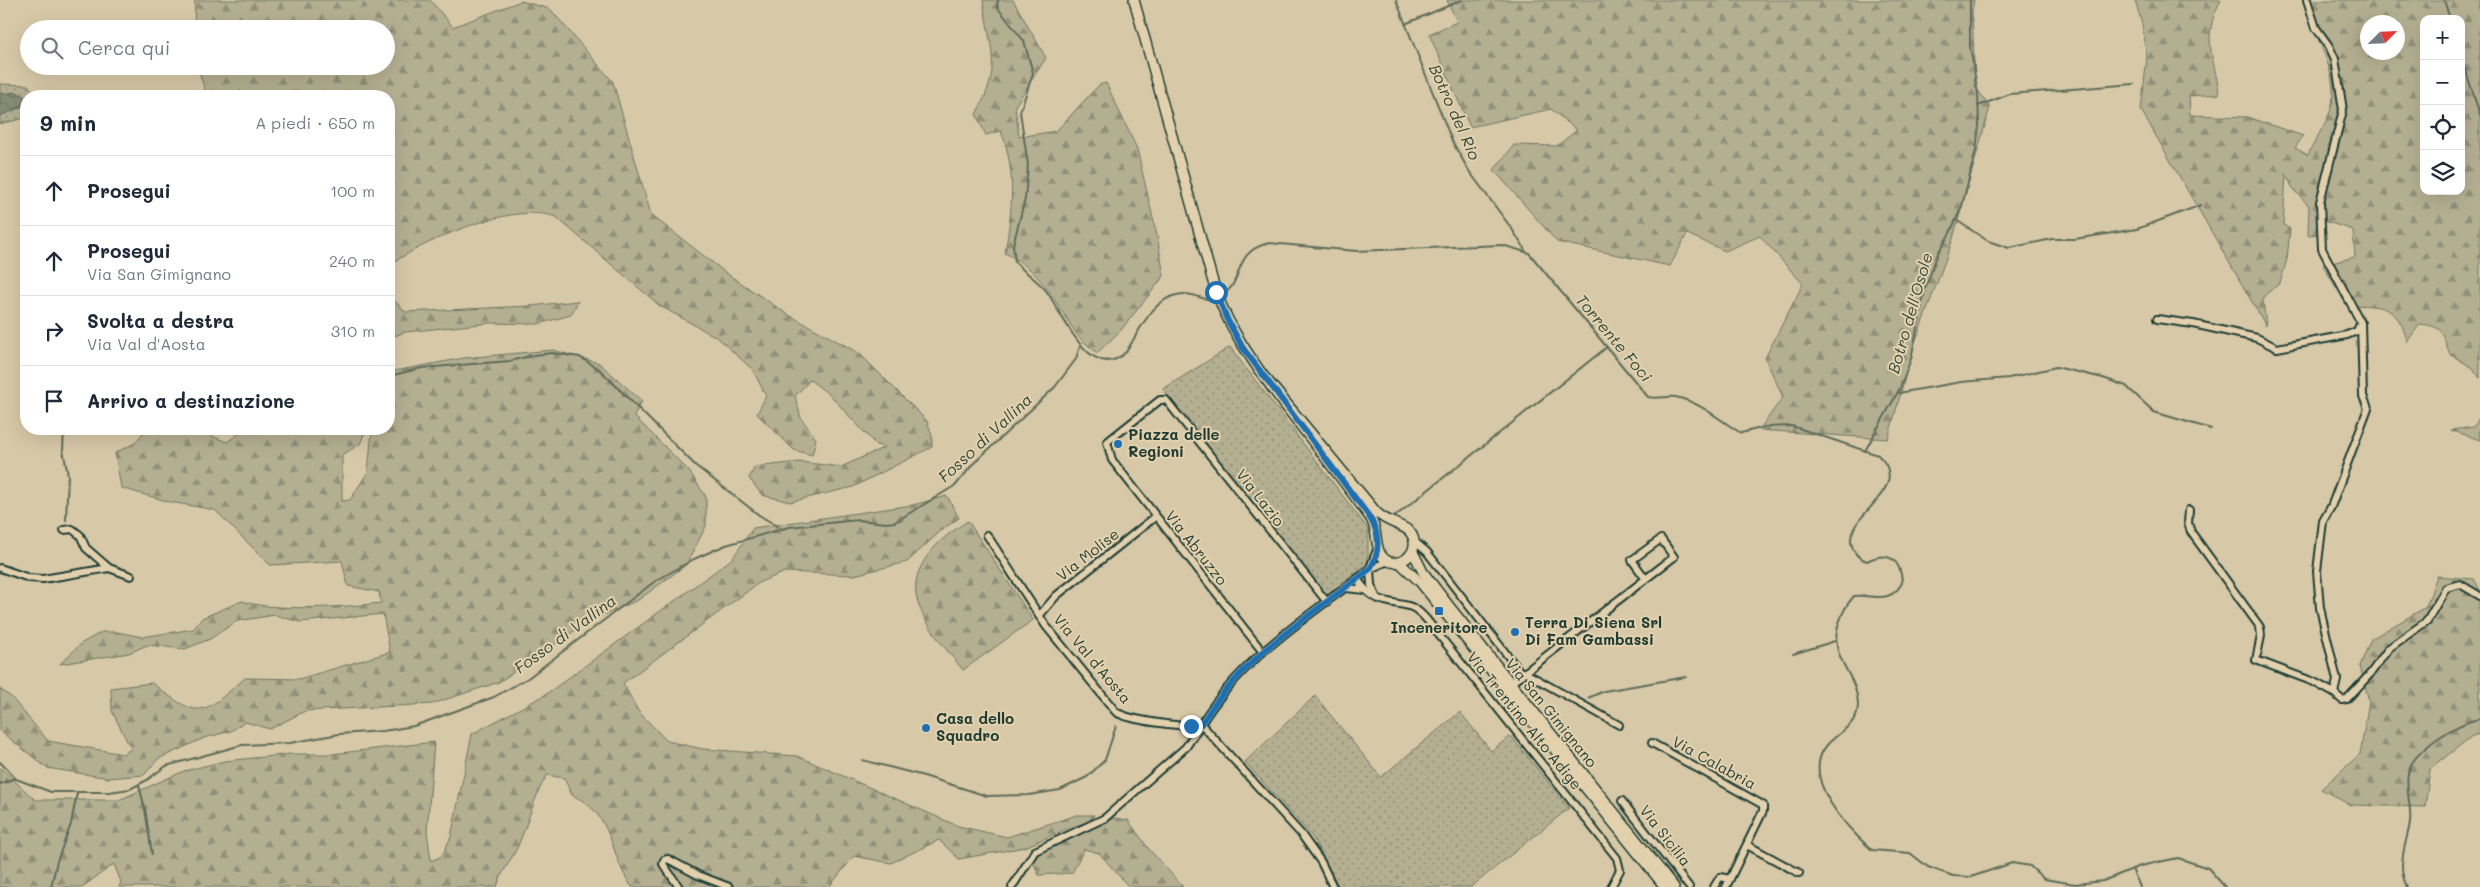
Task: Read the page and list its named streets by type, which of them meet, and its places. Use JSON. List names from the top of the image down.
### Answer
{
  "streets": {
    "main road": ["Via San Gimignano"],
    "street": [
      "Via Lazio",
      "Via Abruzzo",
      "Via Molise",
      "Via Val d'Aosta",
      "Via Trentino Alto Adige",
      "Via Calabria",
      "Via Sicilia"
    ]
  },
  "crossings": [
    ["Via Lazio", "Via Abruzzo"],
    ["Via Abruzzo", "Via Molise"],
    ["Via Molise", "Via Val d'Aosta"]
  ],
  "water": [
    "Botro del Rio",
    "Botro dell'Osole",
    "Torrente Foci",
    "Fosso di Vallina"
  ],
  "places": {
    "other": ["Piazza delle Regioni", "Terra Di Siena Srl Di Fam Gambassi", "Casa dello Squadro"],
    "transit": ["Inceneritore"]
  },
  "north": "top right",
  "page": {
    "map_buttons": ["+", "−"],
    "search": "Cerca qui",
    "heading": ["9 min", "A piedi · 650 m"],
    "list": [
      ["Prosegui", "100 m"],
      ["Prosegui", "Via San Gimignano", "240 m"],
      ["Svolta a destra", "Via Val d'Aosta", "310 m"],
      "Arrivo a destinazione"
    ]
  }
}
